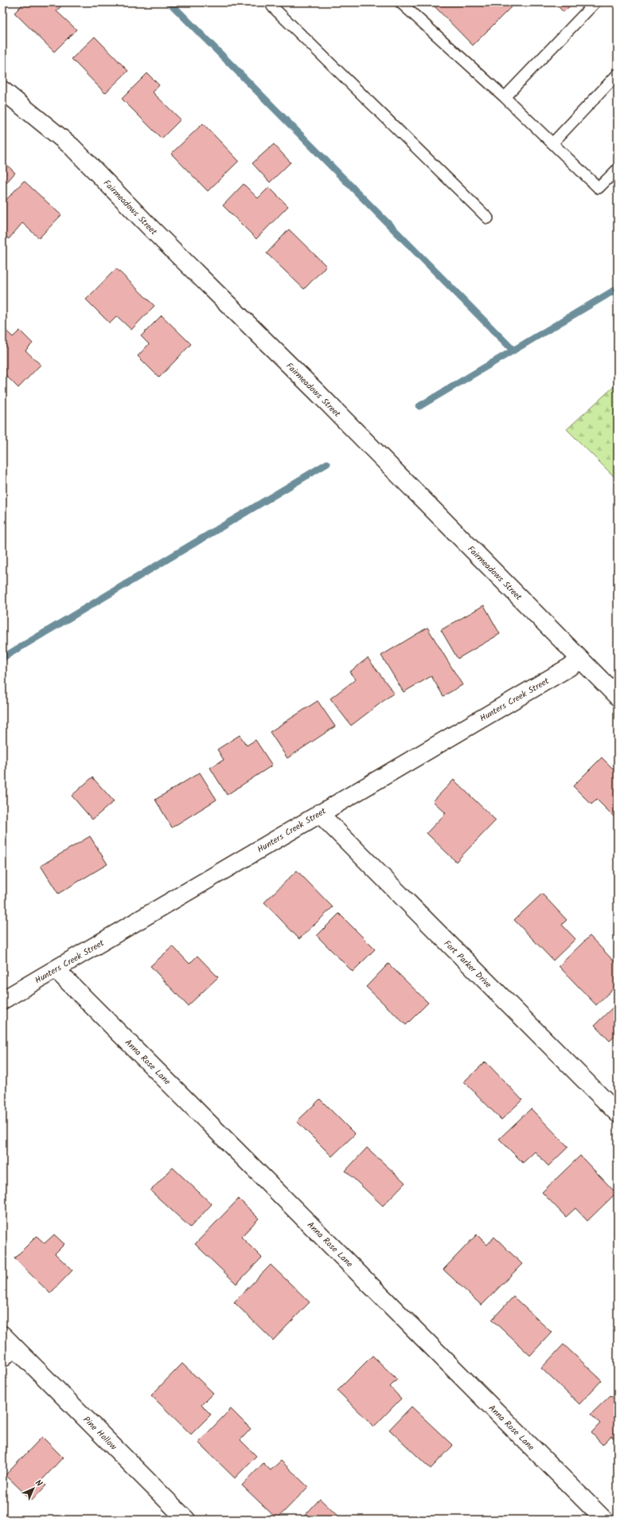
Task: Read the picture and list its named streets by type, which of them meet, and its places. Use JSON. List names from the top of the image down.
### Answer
{
  "streets": {
    "street": [
      "Fairmeadows Street",
      "Hunters Creek Street",
      "Fort Parker Drive",
      "Anna Rose Lane",
      "Pine Hollow"
    ]
  },
  "crossings": [
    ["Fairmeadows Street", "Hunters Creek Street"],
    ["Hunters Creek Street", "Fort Parker Drive"],
    ["Hunters Creek Street", "Anna Rose Lane"]
  ],
  "north": "top right"
}
